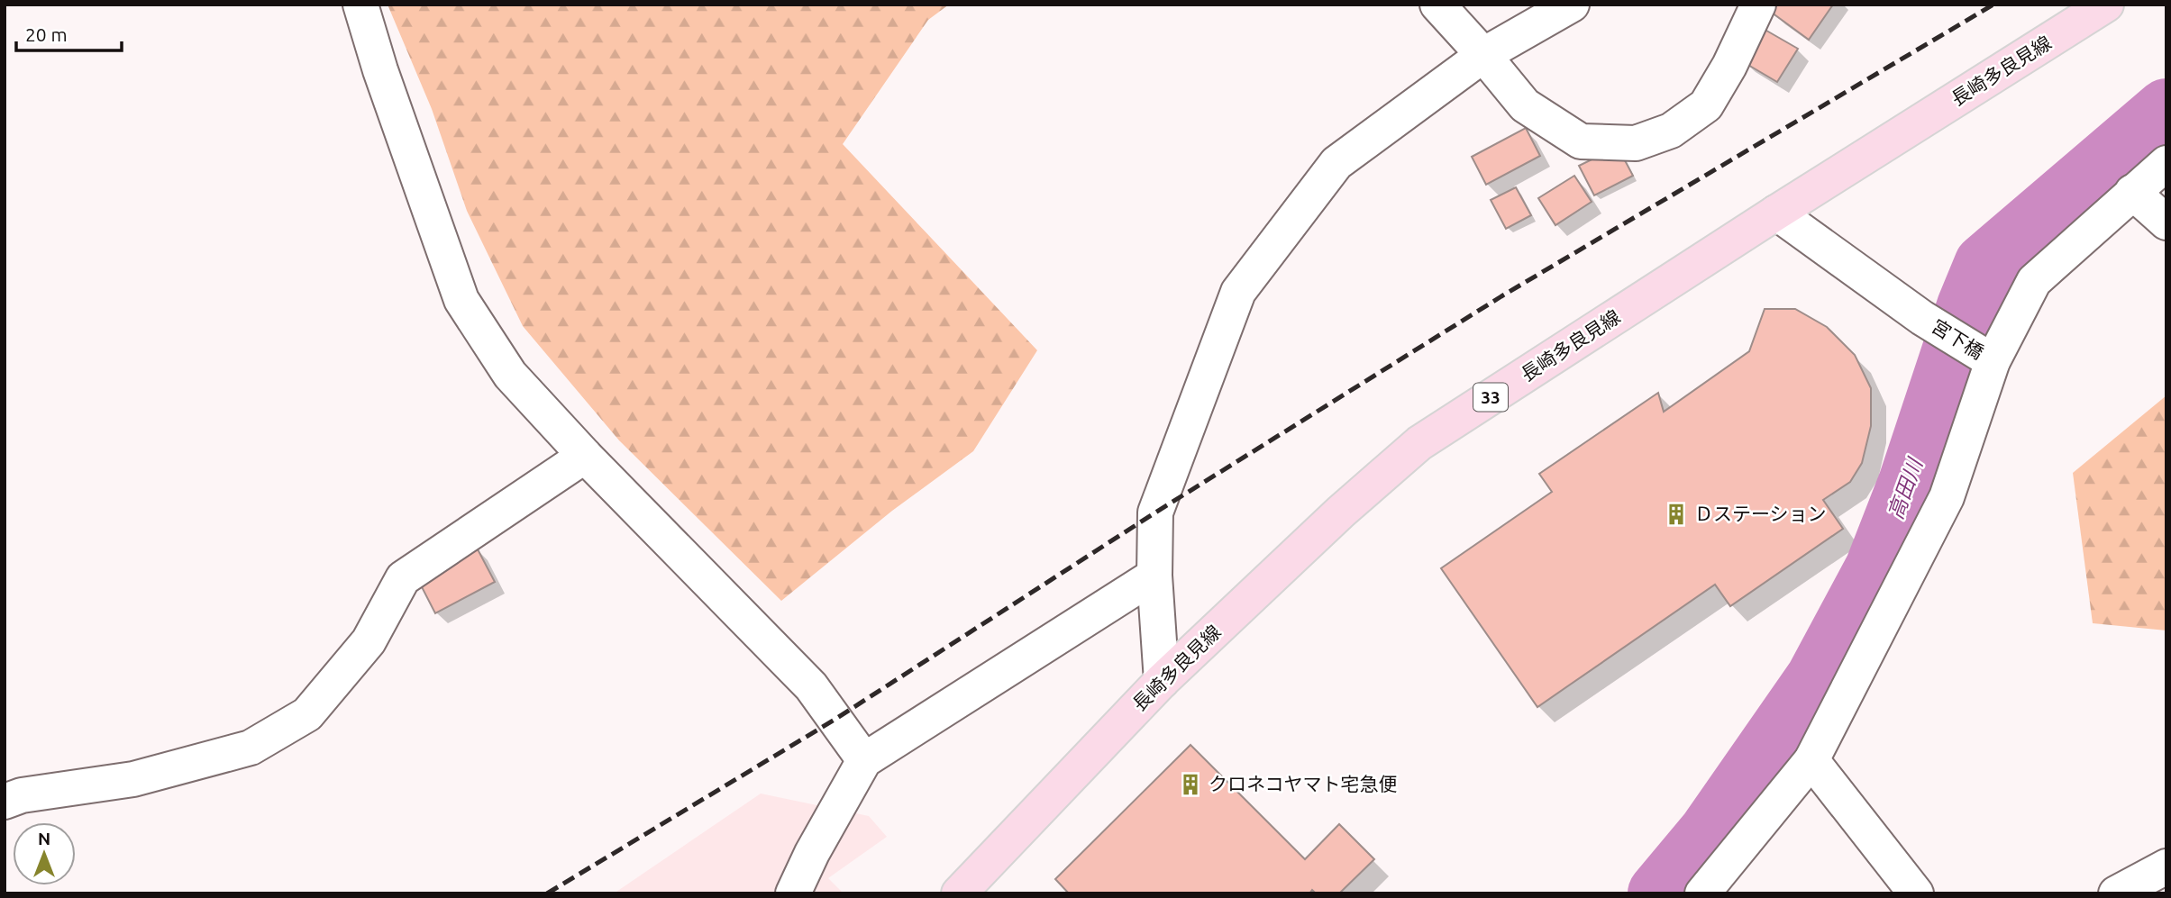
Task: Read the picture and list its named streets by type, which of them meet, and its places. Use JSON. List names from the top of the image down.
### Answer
{
  "streets": {
    "main road": ["長崎多良見線", "33"],
    "street": ["宮下橋"]
  },
  "crossings": [
    ["長崎多良見線", "宮下橋"]
  ],
  "water": ["高田川"],
  "places": {
    "building": ["Ｄステーション", "クロネコヤマト宅急便"]
  },
  "scale_bar": "20 m",
  "north": "top"
}
